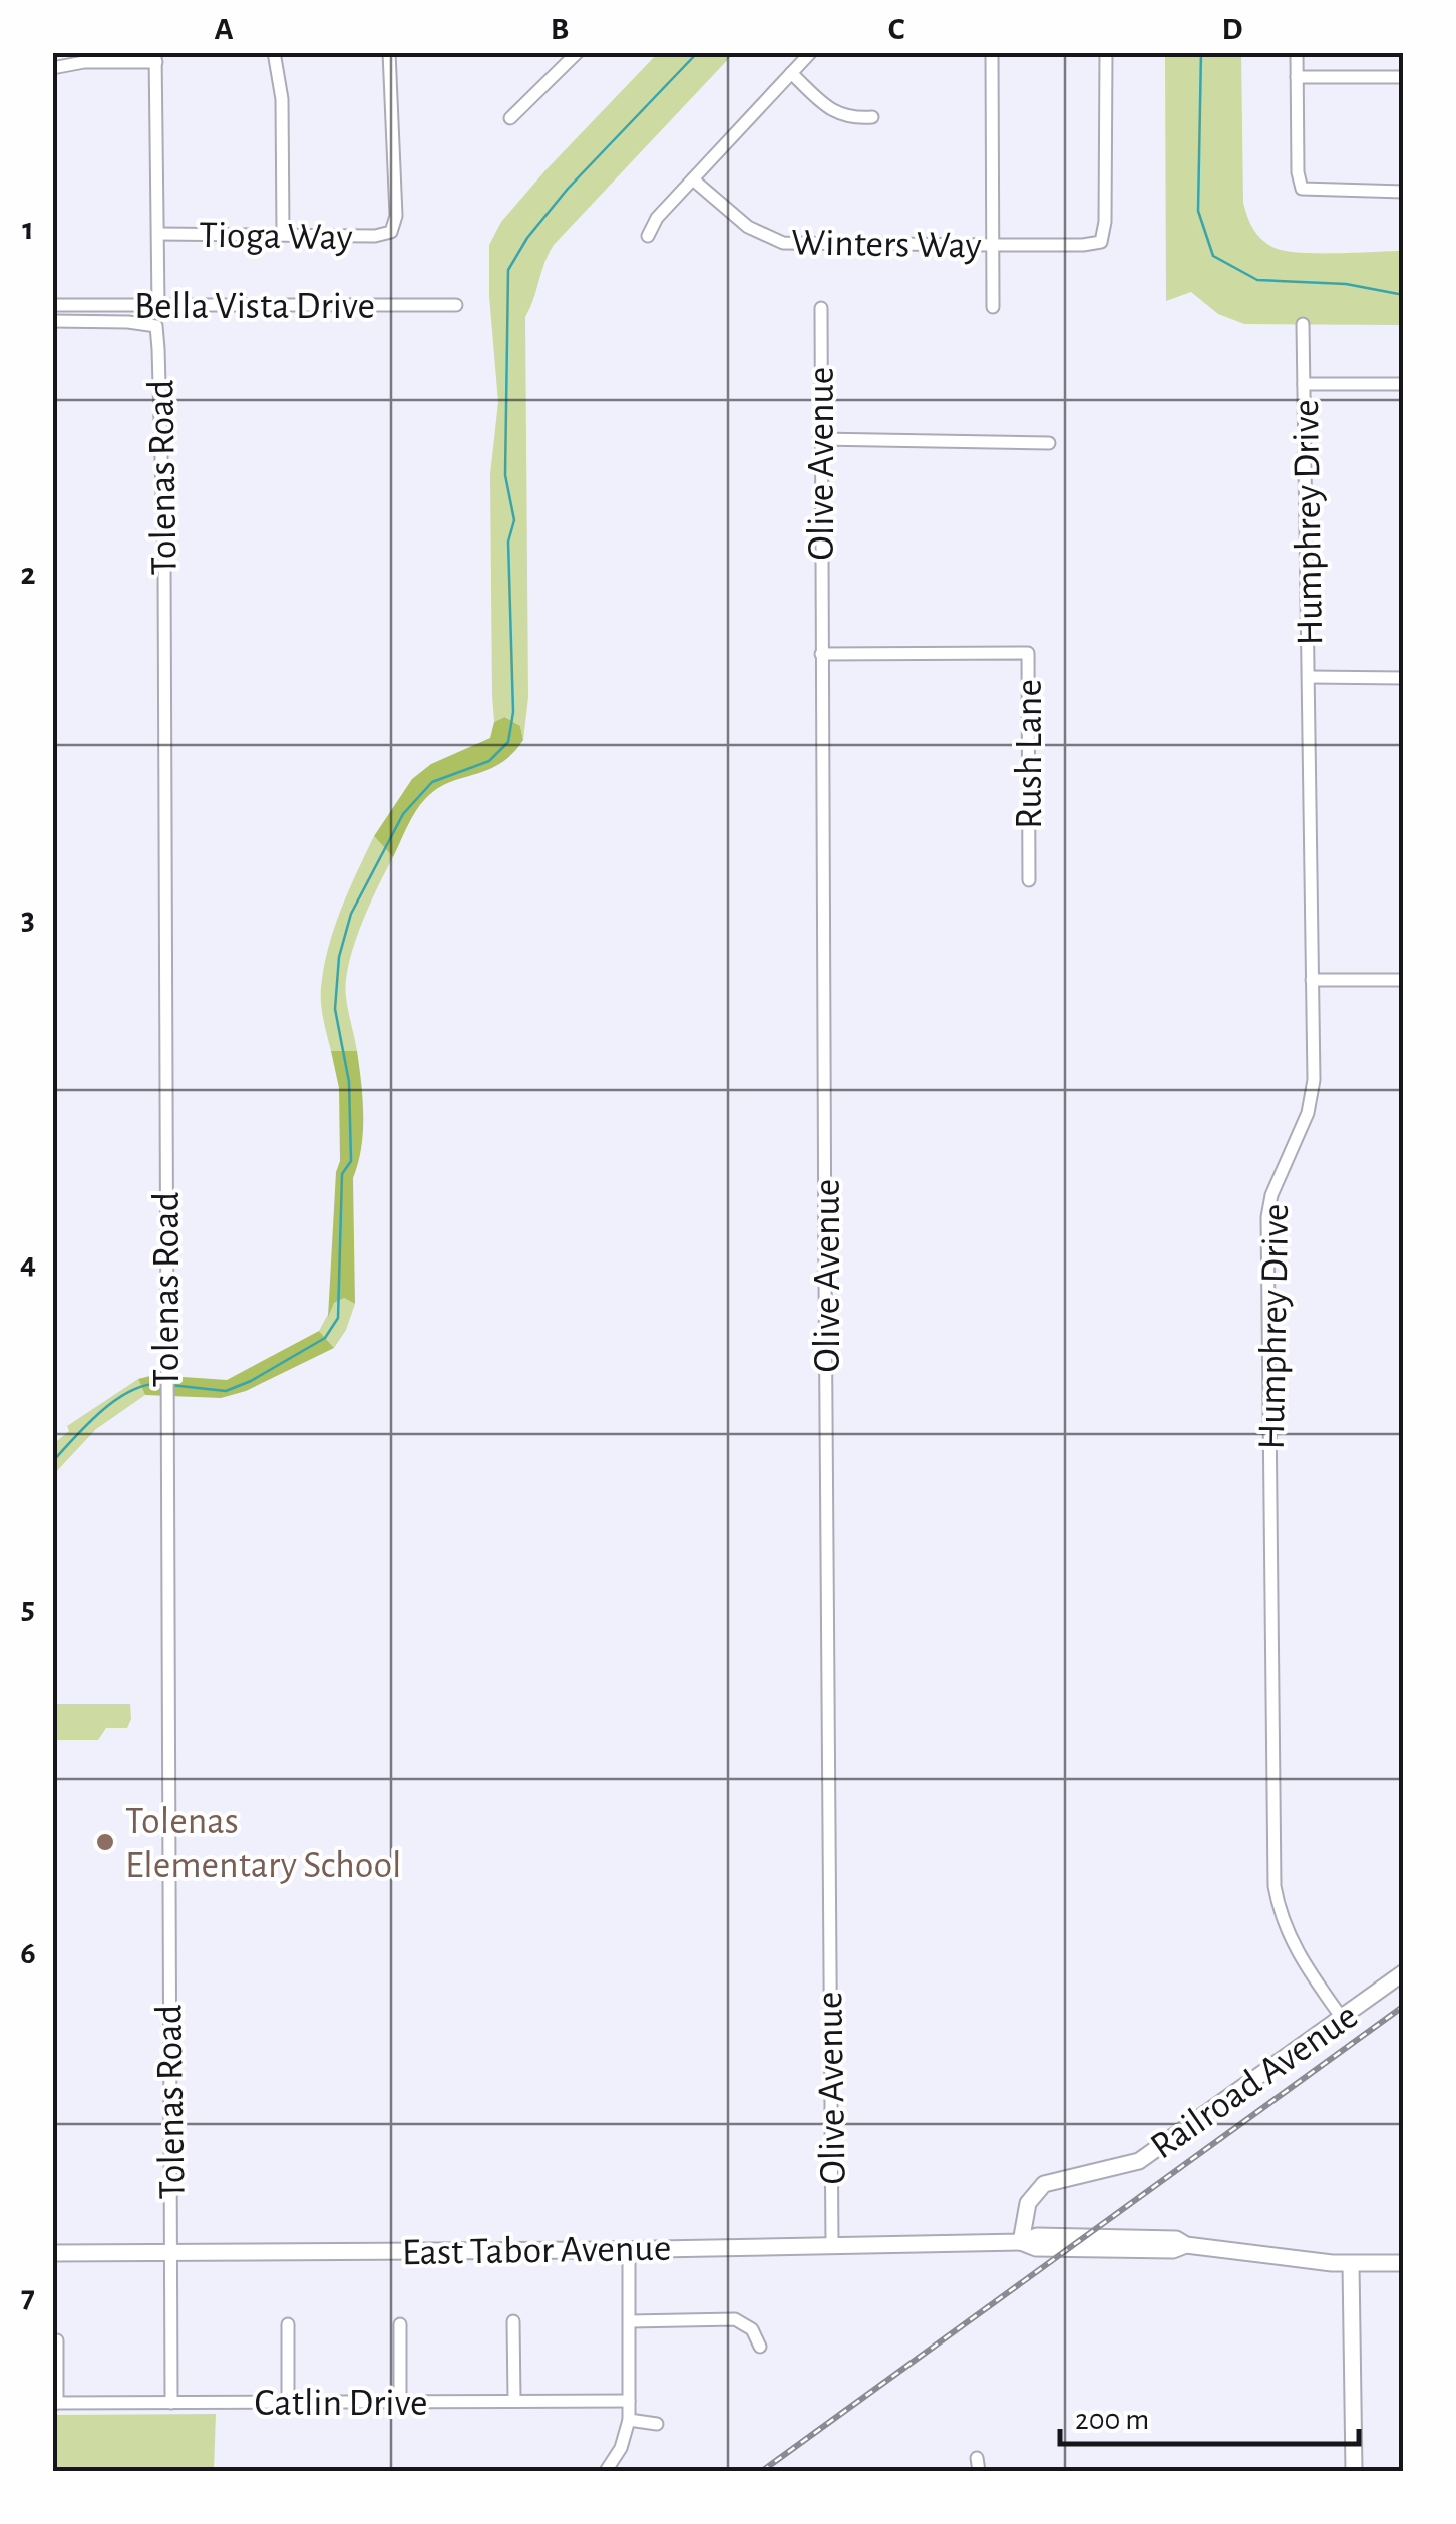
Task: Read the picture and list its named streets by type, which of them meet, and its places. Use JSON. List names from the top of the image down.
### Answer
{
  "streets": {
    "main road": ["Railroad Avenue", "East Tabor Avenue"],
    "street": [
      "Tioga Way",
      "Winters Way",
      "Bella Vista Drive",
      "Olive Avenue",
      "Tolenas Road",
      "Humphrey Drive",
      "Rush Lane",
      "Catlin Drive"
    ]
  },
  "crossings": [
    ["Olive Avenue", "Rush Lane"],
    ["Olive Avenue", "East Tabor Avenue"],
    ["Tolenas Road", "East Tabor Avenue"],
    ["Tolenas Road", "Catlin Drive"],
    ["Humphrey Drive", "Railroad Avenue"],
    ["Railroad Avenue", "East Tabor Avenue"]
  ],
  "places": ["Tolenas Elementary School"],
  "scale_bar": "200 m",
  "grid": {
    "columns": [
      "A",
      "B",
      "C",
      "D"
    ],
    "rows": [
      "1",
      "2",
      "3",
      "4",
      "5",
      "6",
      "7"
    ]
  }
}
